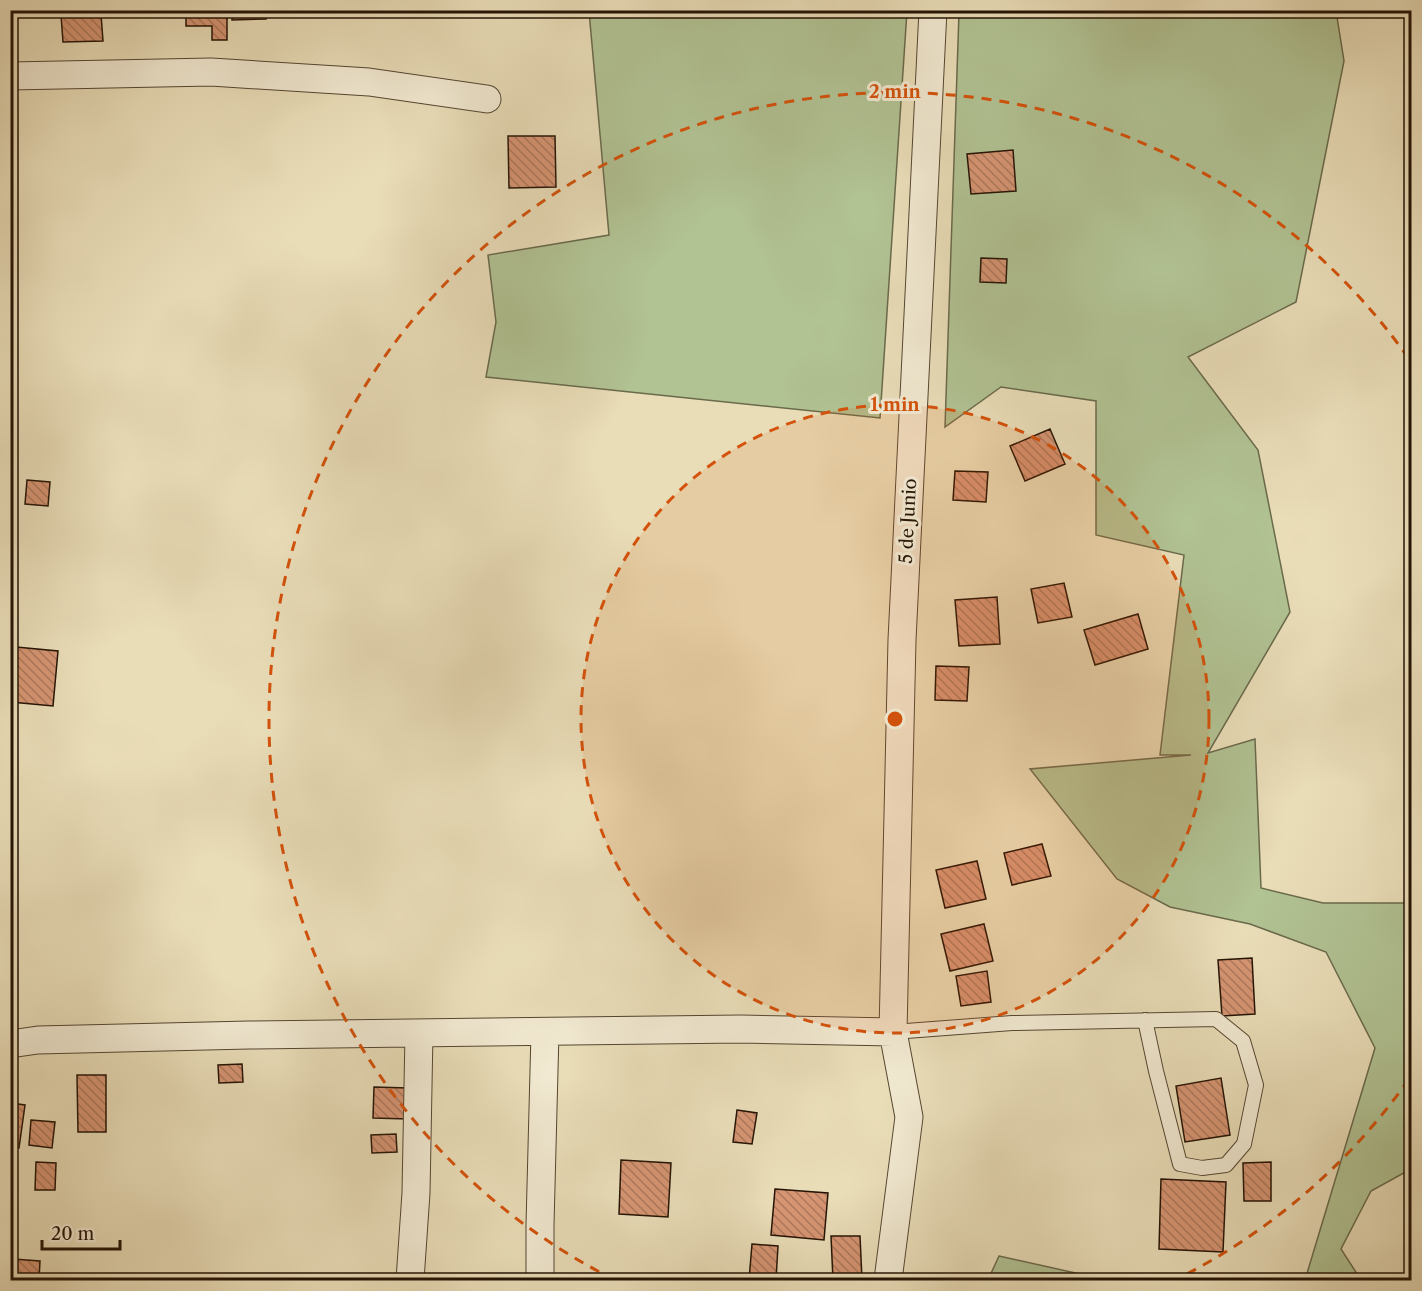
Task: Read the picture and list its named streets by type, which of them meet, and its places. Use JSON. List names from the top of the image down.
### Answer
{
  "streets": {
    "street": ["5 de Junio"]
  },
  "scale_bar": "20 m",
  "rings": ["2 min", "1 min"]
}
